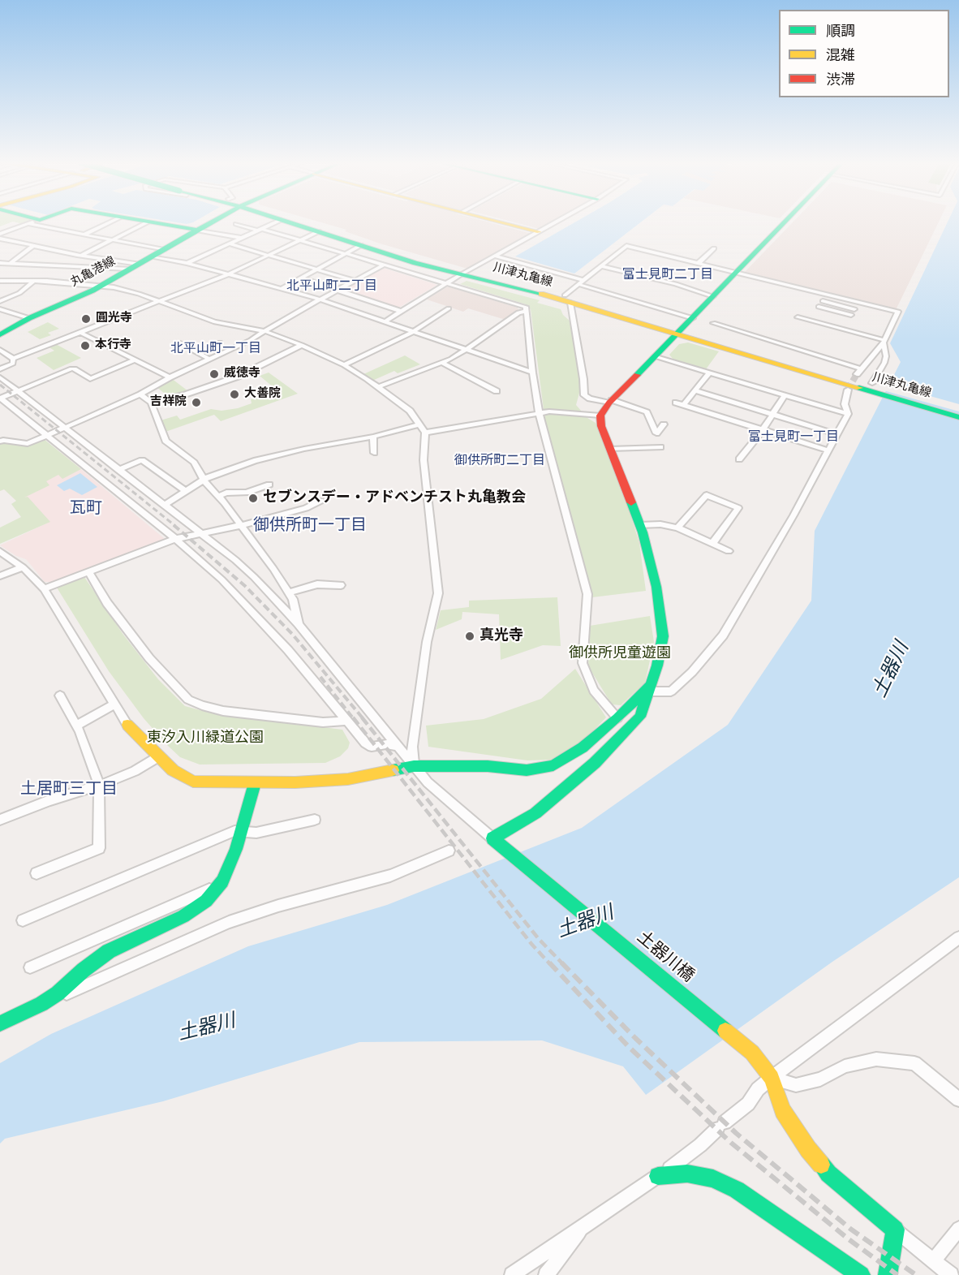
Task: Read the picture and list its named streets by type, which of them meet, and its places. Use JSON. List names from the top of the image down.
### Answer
{
  "streets": {
    "street": ["丸亀港線", "川津丸亀線", "土器川橋"]
  },
  "districts": [
    "富士見町二丁目",
    "北平山町二丁目",
    "北平山町一丁目",
    "富士見町一丁目",
    "御供所町二丁目",
    "瓦町",
    "御供所町一丁目",
    "土居町三丁目"
  ],
  "water": ["土器川"],
  "parks": ["御供所児童遊園", "東汐入川緑道公園"],
  "places": [
    "圓光寺",
    "本行寺",
    "威徳寺",
    "大善院",
    "吉祥院",
    "セブンスデー・アドベンチスト丸亀教会",
    "真光寺"
  ],
  "legend": ["順調", "混雑", "渋滞"]
}
